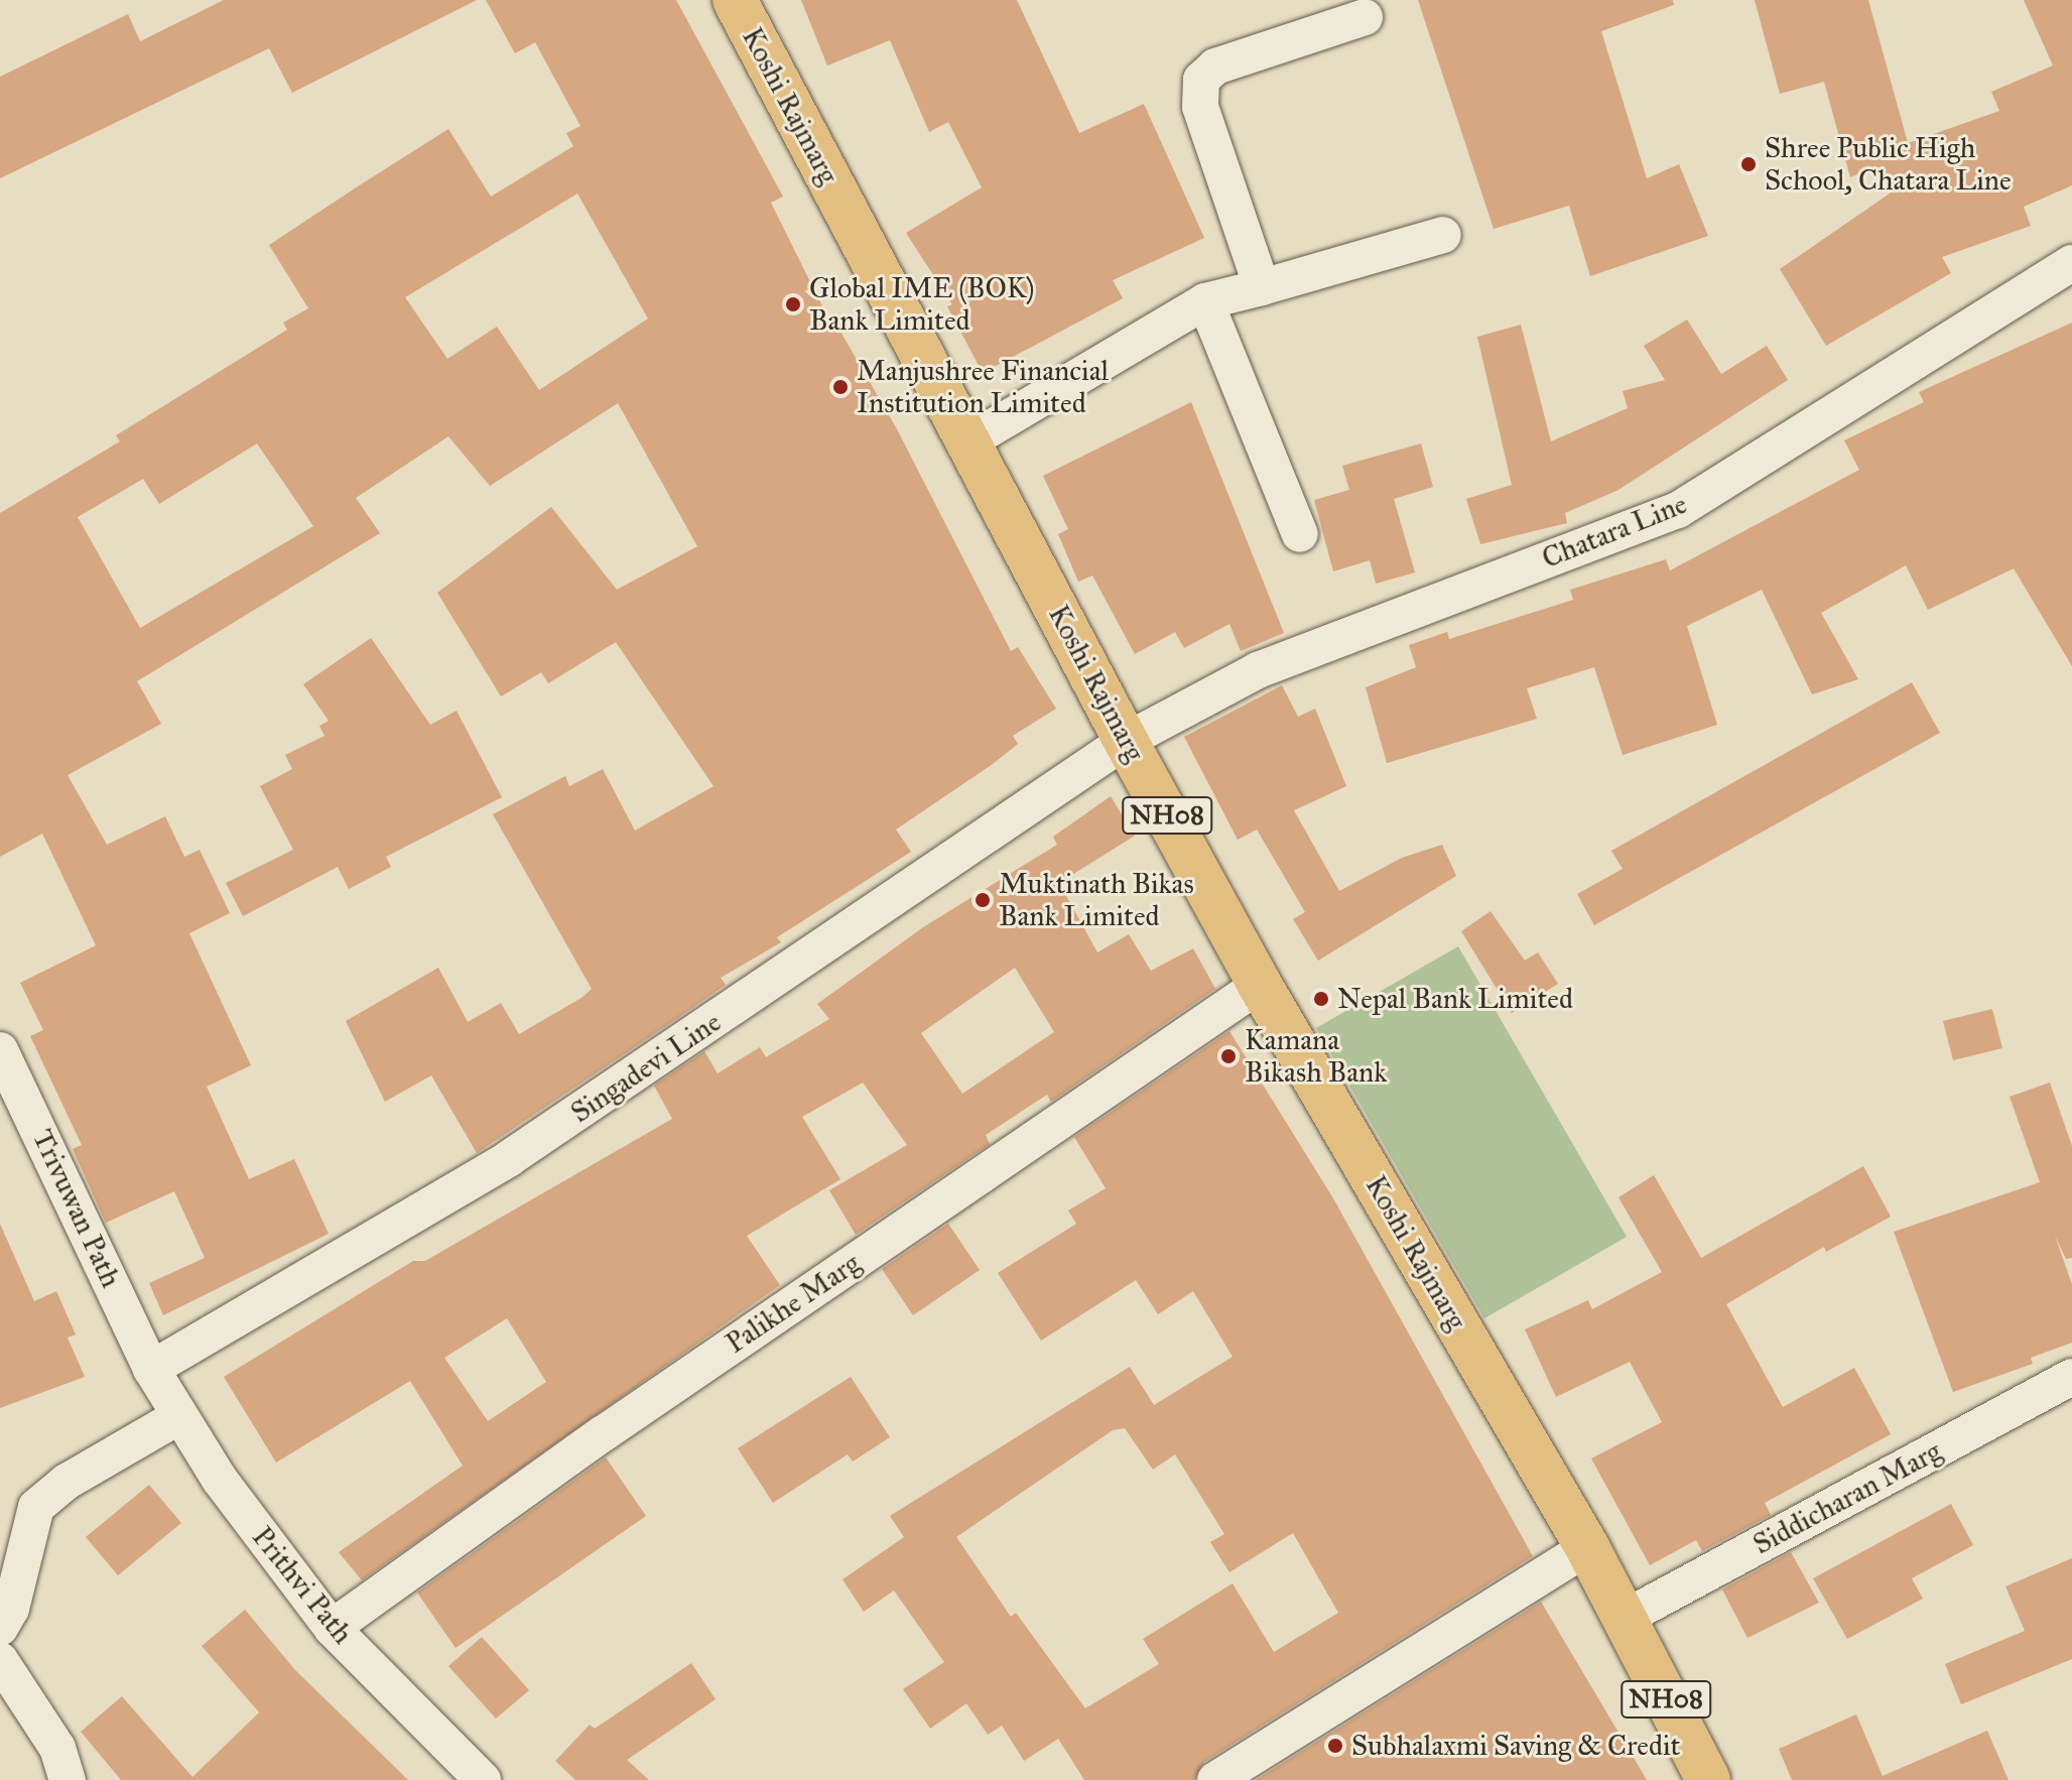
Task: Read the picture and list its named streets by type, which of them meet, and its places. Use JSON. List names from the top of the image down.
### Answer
{
  "streets": {
    "main road": ["Koshi Rajmarg", "NH08"],
    "street": [
      "Chatara Line",
      "Singadevi Line",
      "Trivuwan Path",
      "Palikhe Marg",
      "Siddicharan Marg",
      "Prithvi Path"
    ]
  },
  "crossings": [
    ["Koshi Rajmarg", "Chatara Line"],
    ["Koshi Rajmarg", "Singadevi Line"],
    ["Koshi Rajmarg", "Palikhe Marg"],
    ["Koshi Rajmarg", "Siddicharan Marg"],
    ["Chatara Line", "Singadevi Line"],
    ["Singadevi Line", "Trivuwan Path"],
    ["Singadevi Line", "Prithvi Path"],
    ["Trivuwan Path", "Prithvi Path"],
    ["Palikhe Marg", "Prithvi Path"]
  ],
  "places": [
    "Shree Public High School, Chatara Line",
    "Global IME (BOK) Bank Limited",
    "Manjushree Financial Institution Limited",
    "Muktinath Bikas Bank Limited",
    "Nepal Bank Limited",
    "Kamana Bikash Bank",
    "Subhalaxmi Saving & Credit"
  ]
}
